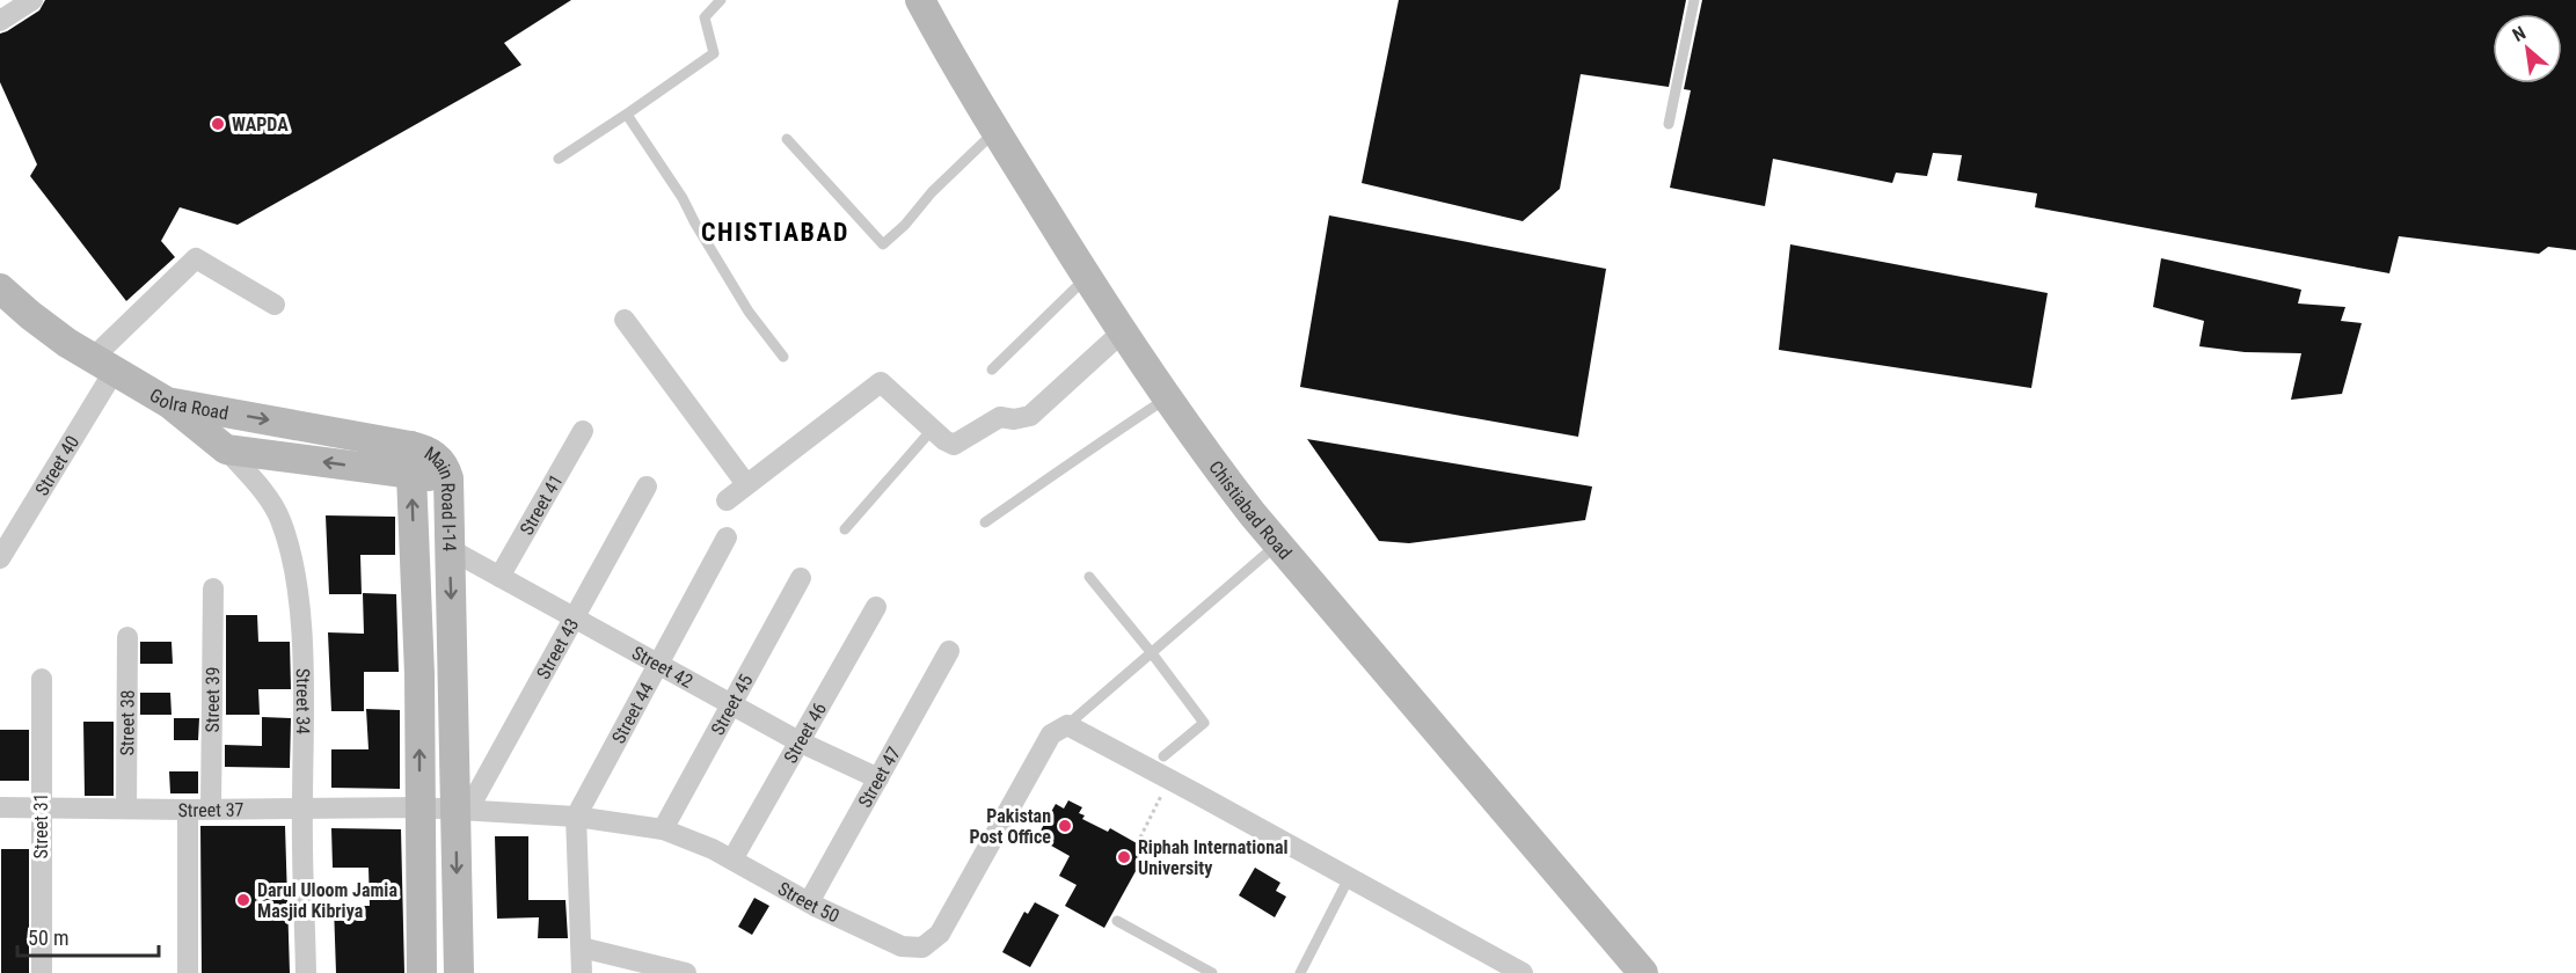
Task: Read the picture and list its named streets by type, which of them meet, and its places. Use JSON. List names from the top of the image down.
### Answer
{
  "streets": {
    "main road": ["Golra Road", "Main Road I-14", "Chistiabad Road"],
    "street": [
      "Street 40",
      "Street 41",
      "Street 43",
      "Street 42",
      "Street 39",
      "Street 34",
      "Street 45",
      "Street 44",
      "Street 38",
      "Street 46",
      "Street 47",
      "Street 37",
      "Street 31",
      "Street 50"
    ]
  },
  "crossings": [
    ["Golra Road", "Street 40"],
    ["Golra Road", "Main Road I-14"],
    ["Street 41", "Street 42"],
    ["Main Road I-14", "Street 43"],
    ["Main Road I-14", "Street 42"],
    ["Main Road I-14", "Street 37"],
    ["Main Road I-14", "Street 50"],
    ["Street 43", "Street 42"],
    ["Street 43", "Street 50"],
    ["Street 42", "Street 45"],
    ["Street 42", "Street 44"],
    ["Street 42", "Street 46"],
    ["Street 42", "Street 47"],
    ["Street 39", "Street 37"],
    ["Street 34", "Street 37"],
    ["Street 45", "Street 50"],
    ["Street 44", "Street 50"],
    ["Street 38", "Street 37"],
    ["Street 46", "Street 50"],
    ["Street 47", "Street 50"],
    ["Street 37", "Street 31"],
    ["Street 37", "Street 50"]
  ],
  "districts": ["CHISTIABAD"],
  "places": [
    "WAPDA",
    "Pakistan Post Office",
    "Riphah International University",
    "Darul Uloom Jamia Masjid Kibriya"
  ],
  "scale_bar": "50 m",
  "north": "top left"
}
